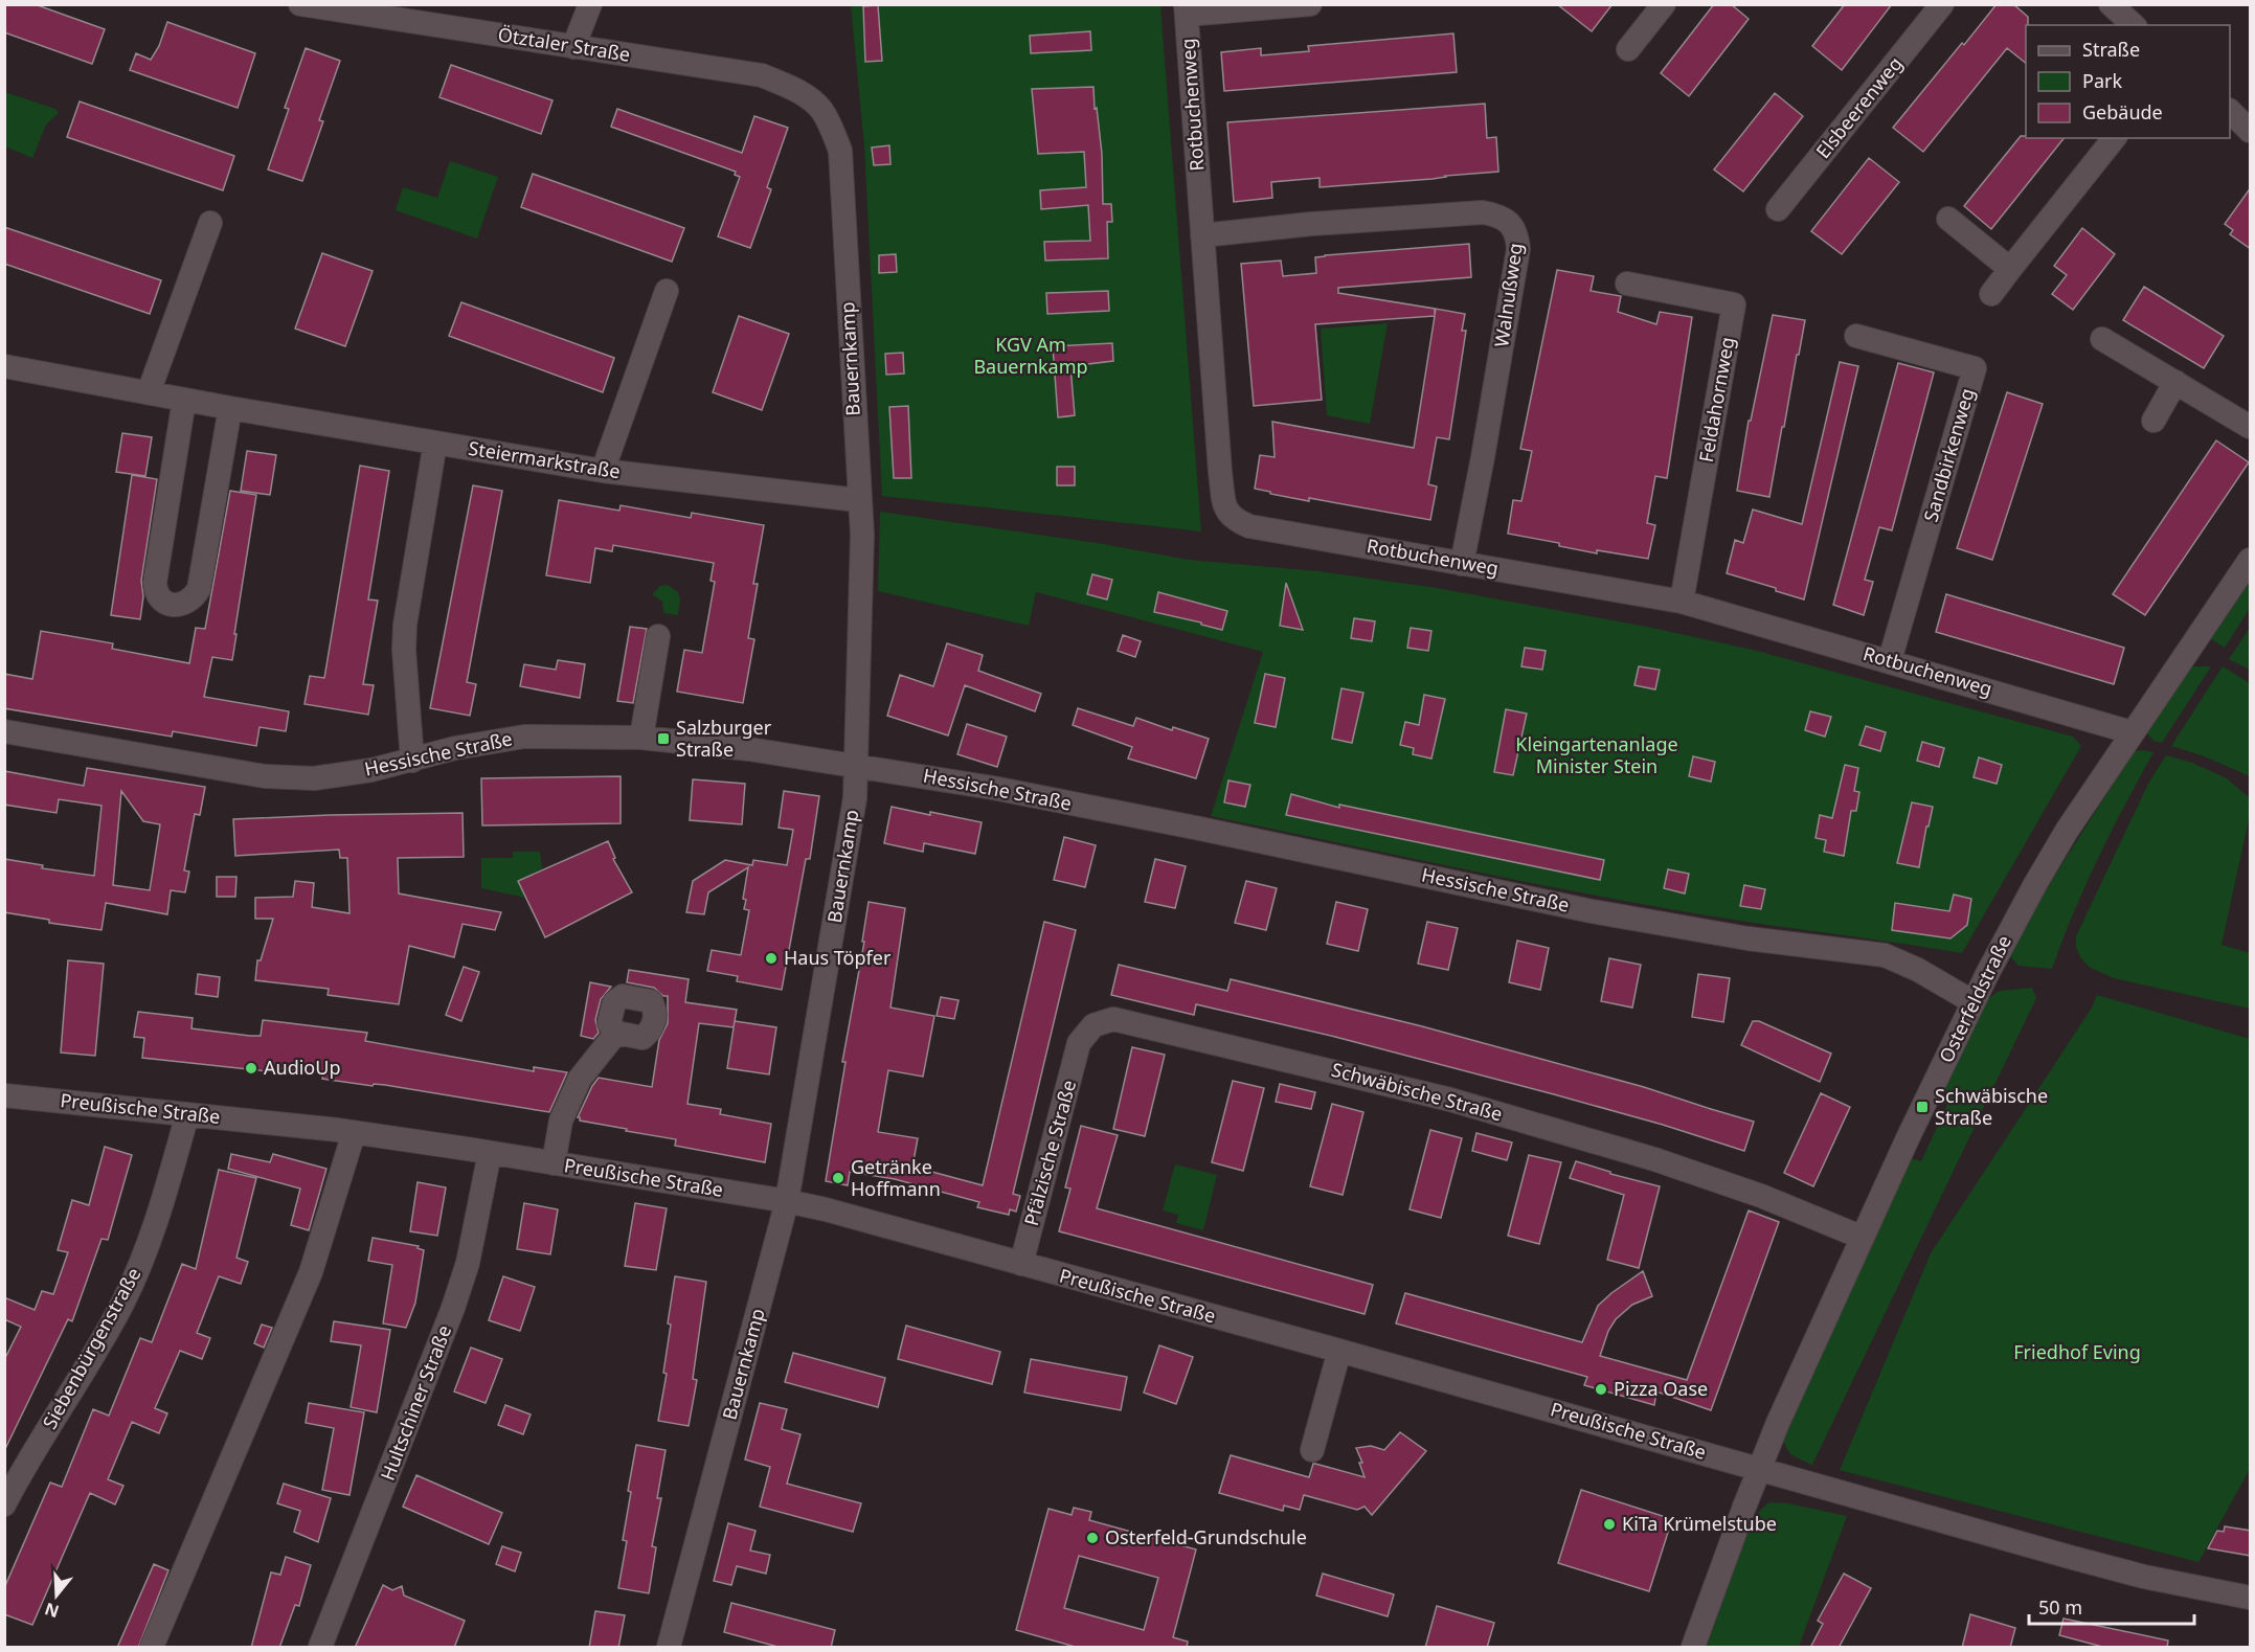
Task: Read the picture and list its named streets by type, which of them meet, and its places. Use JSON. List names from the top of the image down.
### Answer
{
  "streets": {
    "street": [
      "Ötztaler Straße",
      "Rotbuchenweg",
      "Elsbeerenweg",
      "Walnußweg",
      "Bauernkamp",
      "Feldahornweg",
      "Sandbirkenweg",
      "Steiermarkstraße",
      "Hessische Straße",
      "Osterfeldstraße",
      "Schwäbische Straße",
      "Preußische Straße",
      "Pfälzische Straße",
      "Siebenbürgenstraße",
      "Hultschiner Straße"
    ]
  },
  "crossings": [
    ["Ötztaler Straße", "Bauernkamp"],
    ["Rotbuchenweg", "Walnußweg"],
    ["Rotbuchenweg", "Feldahornweg"],
    ["Rotbuchenweg", "Sandbirkenweg"],
    ["Rotbuchenweg", "Osterfeldstraße"],
    ["Bauernkamp", "Steiermarkstraße"],
    ["Bauernkamp", "Hessische Straße"],
    ["Bauernkamp", "Preußische Straße"],
    ["Hessische Straße", "Osterfeldstraße"],
    ["Osterfeldstraße", "Schwäbische Straße"],
    ["Osterfeldstraße", "Preußische Straße"],
    ["Schwäbische Straße", "Pfälzische Straße"],
    ["Preußische Straße", "Pfälzische Straße"],
    ["Preußische Straße", "Siebenbürgenstraße"],
    ["Preußische Straße", "Hultschiner Straße"]
  ],
  "parks": ["KGV Am Bauernkamp", "Kleingartenanlage Minister Stein", "Friedhof Eving"],
  "places": {
    "transit": ["Salzburger Straße", "Schwäbische Straße"],
    "other": [
      "Haus Töpfer",
      "AudioUp",
      "Getränke Hoffmann",
      "Pizza Oase",
      "KiTa Krümelstube",
      "Osterfeld-Grundschule"
    ]
  },
  "legend": ["Straße", "Park", "Gebäude"],
  "scale_bar": "50 m",
  "north": "bottom"
}
